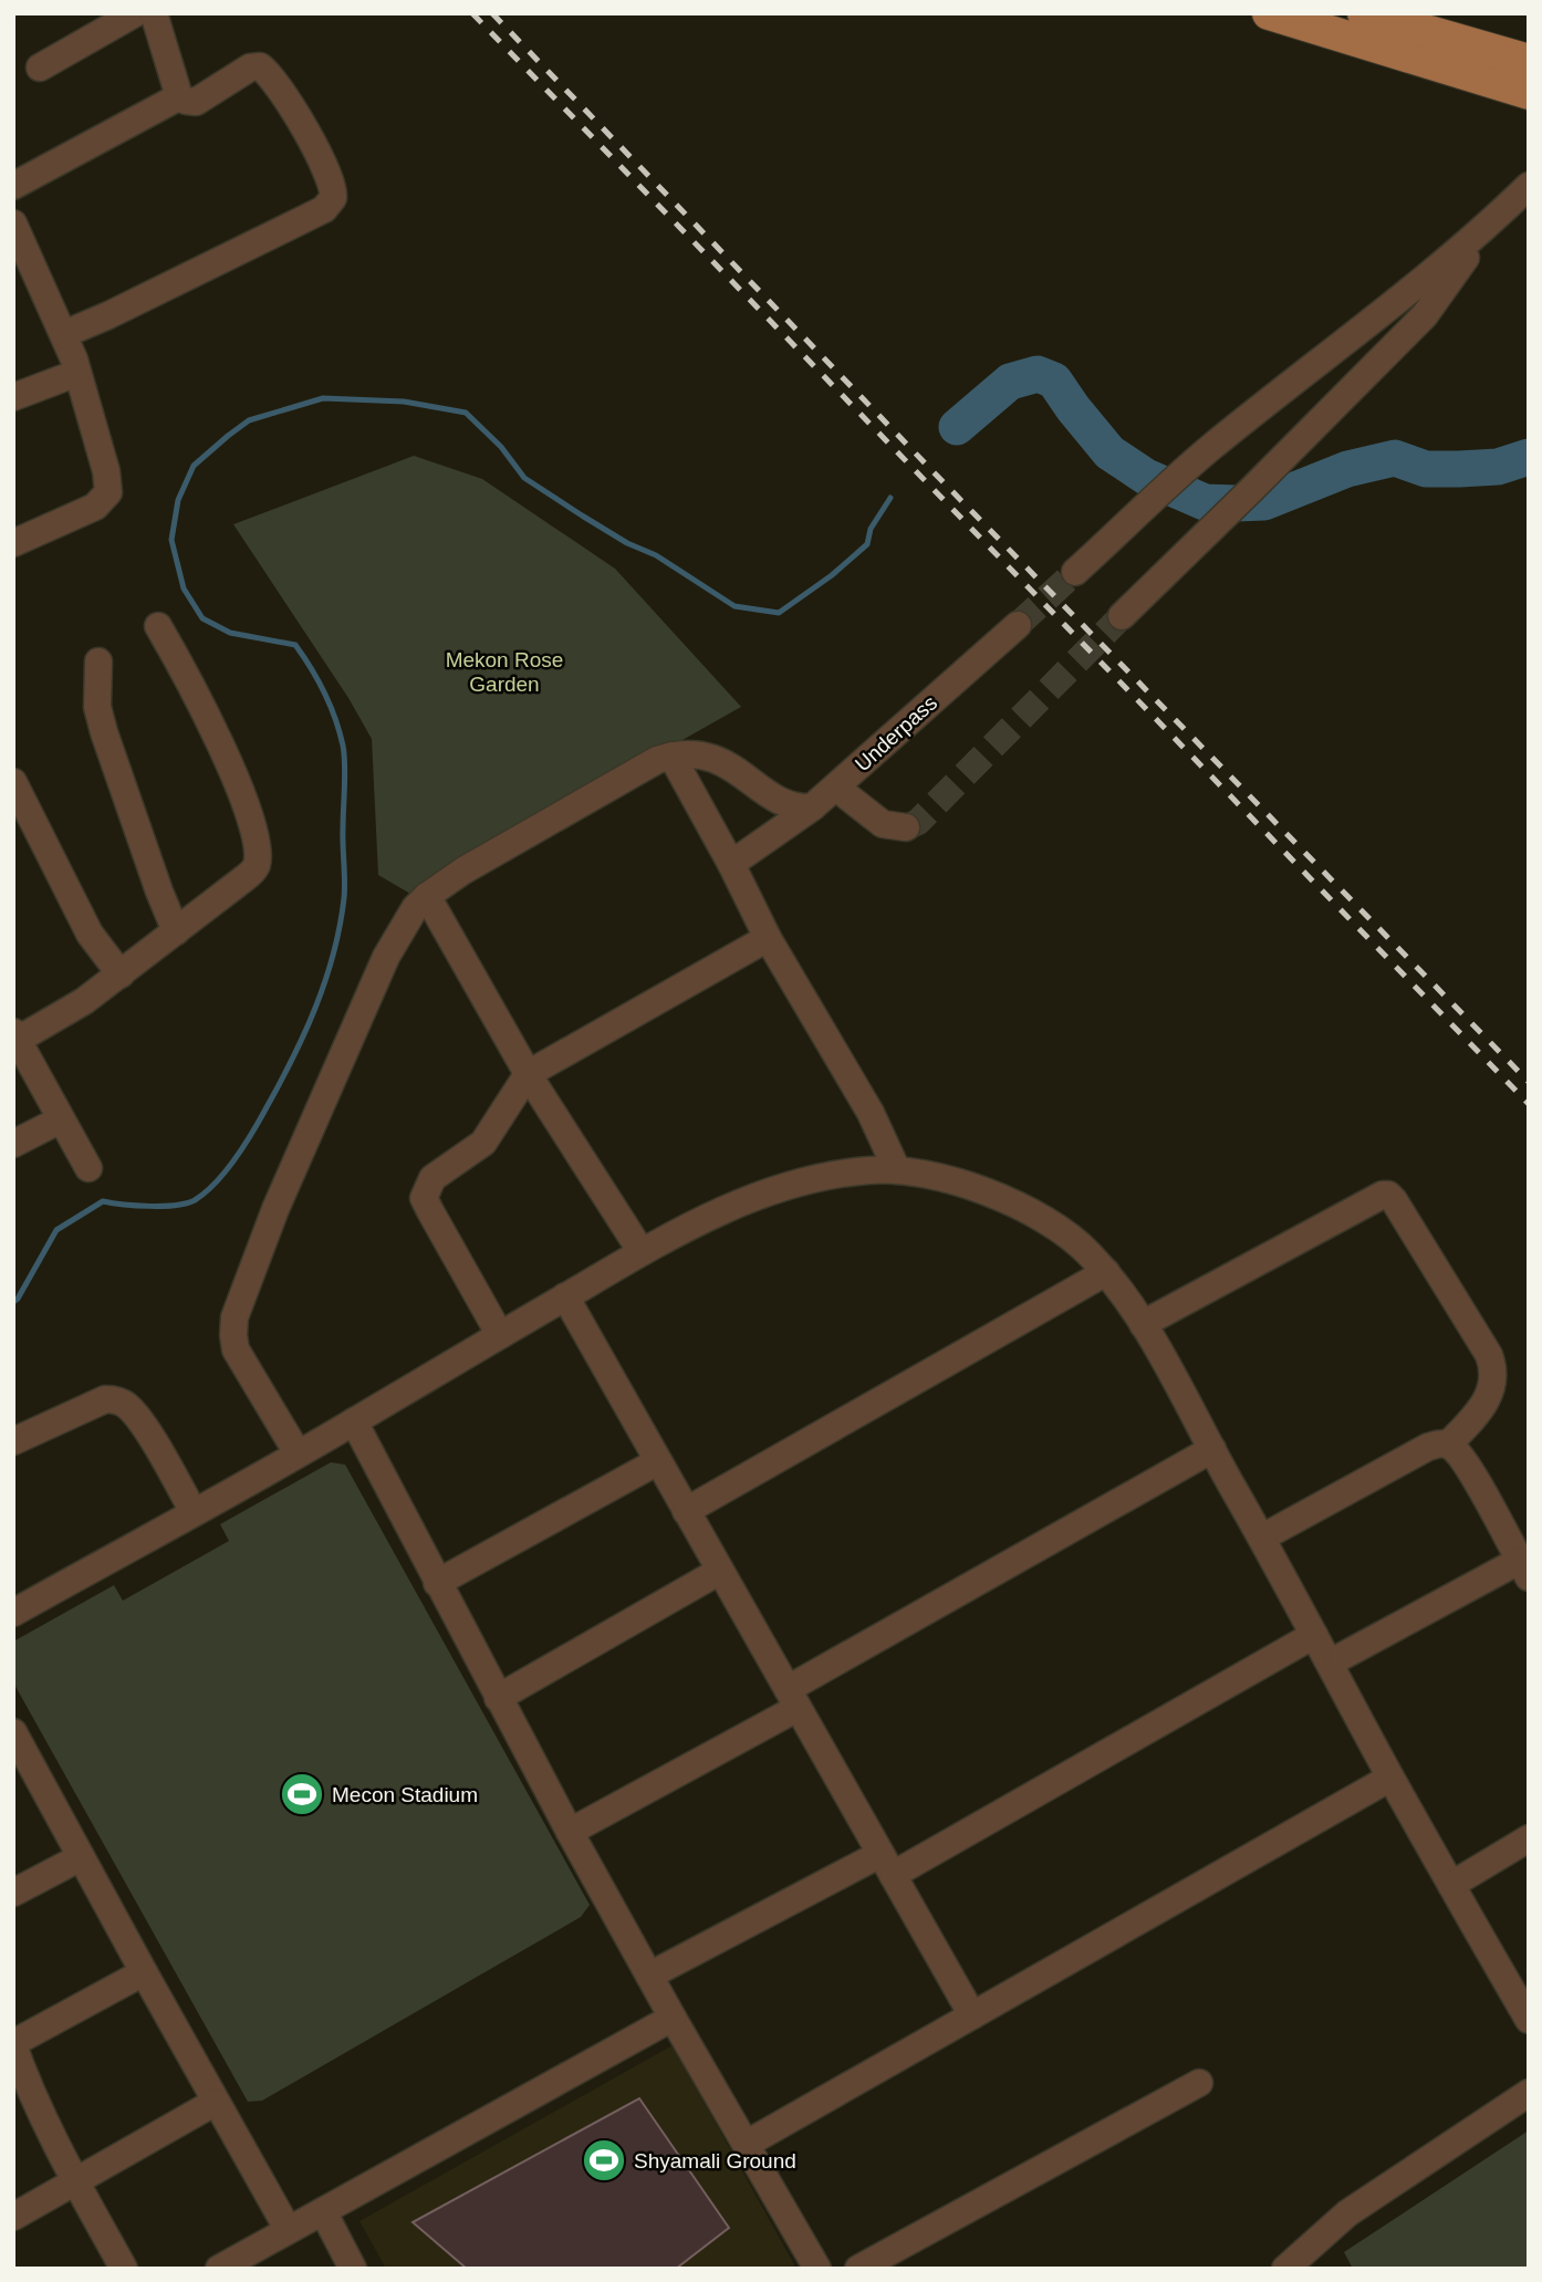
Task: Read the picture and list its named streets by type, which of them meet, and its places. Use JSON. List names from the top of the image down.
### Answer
{
  "streets": {
    "street": ["Underpass"]
  },
  "parks": ["Mekon Rose Garden"],
  "places": {
    "sports": ["Mecon Stadium", "Shyamali Ground"]
  }
}
